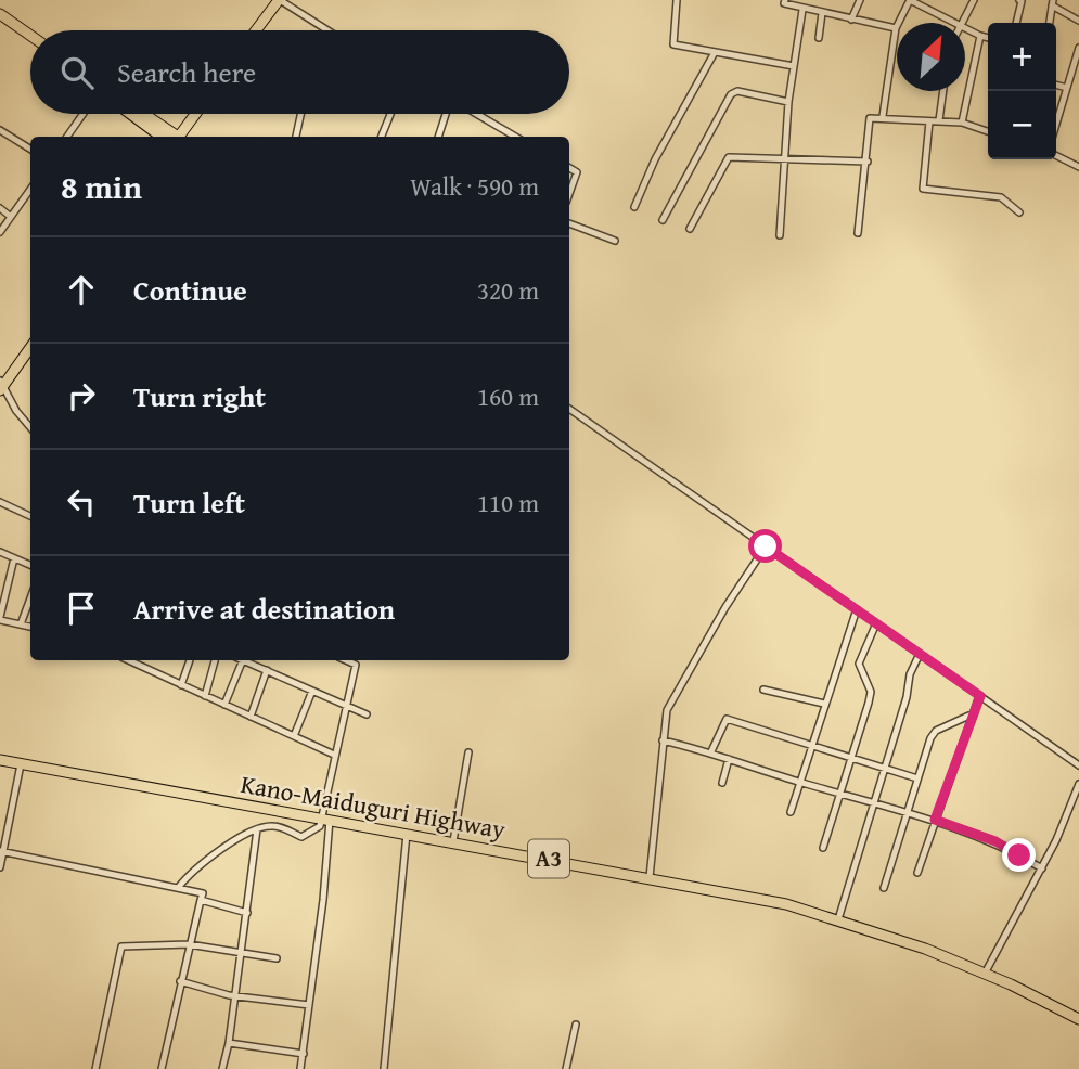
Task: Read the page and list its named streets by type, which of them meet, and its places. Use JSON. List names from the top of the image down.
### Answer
{
  "streets": {
    "main road": ["Kano-Maiduguri Highway", "A3"]
  },
  "north": "top right",
  "page": {
    "map_buttons": ["+", "−"],
    "search": "Search here",
    "heading": ["8 min", "Walk · 590 m"],
    "list": [
      ["Continue", "320 m"],
      ["Turn right", "160 m"],
      ["Turn left", "110 m"],
      "Arrive at destination"
    ]
  }
}
